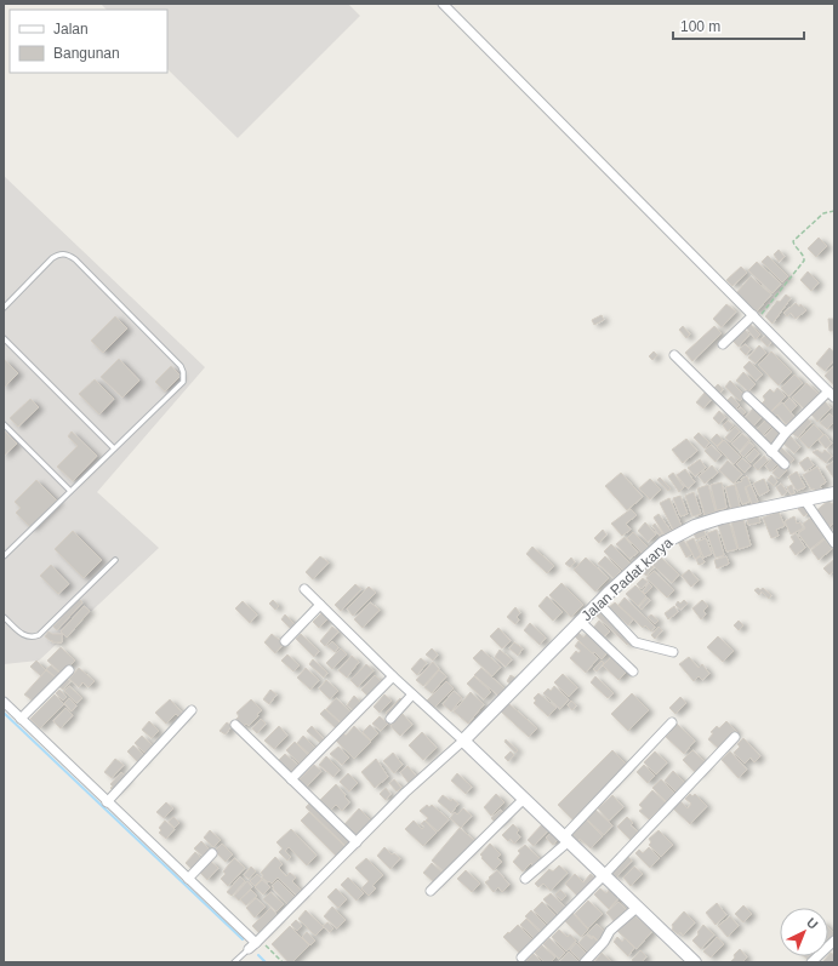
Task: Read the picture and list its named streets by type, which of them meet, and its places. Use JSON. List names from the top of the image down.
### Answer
{
  "streets": {
    "main road": ["Jalan Padat karya"]
  },
  "legend": ["Jalan", "Bangunan"],
  "scale_bar": "100 m",
  "north": "top right"
}
